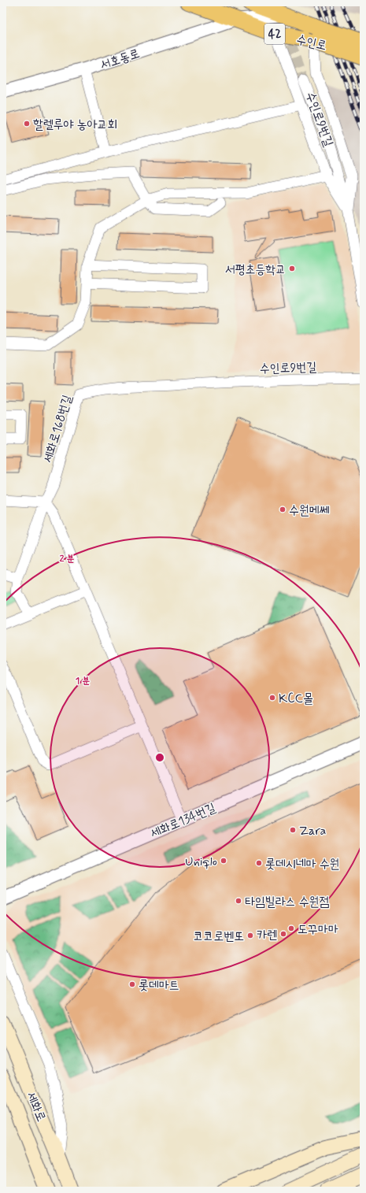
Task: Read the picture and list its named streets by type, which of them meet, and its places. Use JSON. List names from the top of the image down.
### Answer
{
  "streets": {
    "main road": ["42", "수인로", "세화로"],
    "street": [
      "서호동로",
      "수인로9번길",
      "세화로168번길",
      "세화로134번길"
    ]
  },
  "crossings": [
    ["수인로", "서호동로"],
    ["수인로", "수인로9번길"],
    ["수인로9번길", "세화로168번길"]
  ],
  "places": [
    "할렐루야 농아교회",
    "서평초등학교",
    "수원메쎄",
    "KCC몰",
    "Zara",
    "Uniqlo",
    "롯데시네마 수원",
    "타임빌라스 수원점",
    "도꾸마마",
    "카렌",
    "코코로벤또",
    "롯데마트"
  ],
  "rings": ["2 분", "1 분"]
}
